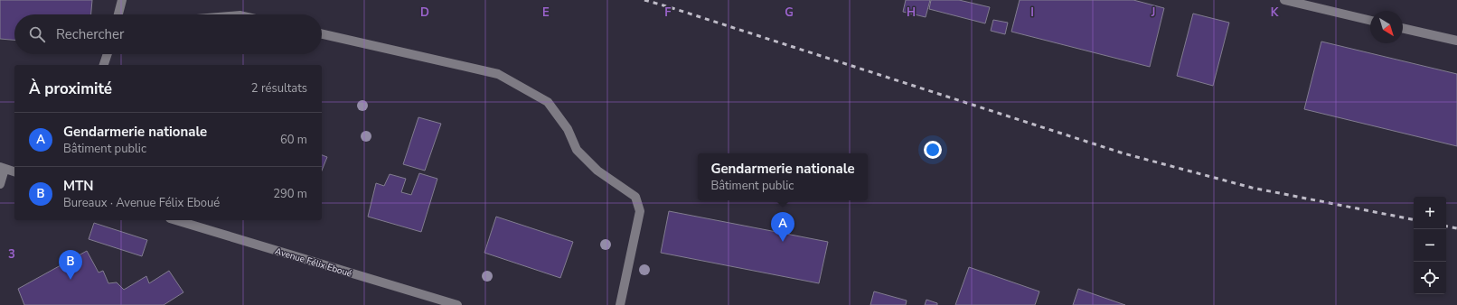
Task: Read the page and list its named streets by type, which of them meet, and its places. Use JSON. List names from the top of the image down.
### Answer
{
  "streets": {
    "street": ["Avenue Félix Eboué"]
  },
  "north": "bottom right",
  "page": {
    "search": "Rechercher",
    "heading": ["À proximité", "2 résultats"],
    "list": [
      {
        "mark": "A",
        "name": "Gendarmerie nationale",
        "note": "Bâtiment public",
        "value": "60 m"
      },
      {
        "mark": "B",
        "name": "MTN",
        "note": "Bureaux · Avenue Félix Eboué",
        "value": "290 m"
      }
    ],
    "popup": ["Gendarmerie nationale", "Bâtiment public"],
    "map_buttons": ["+", "−"],
    "pins": ["A", "B"]
  },
  "grid": {
    "columns": [
      "D",
      "E",
      "F",
      "G",
      "H",
      "I",
      "J",
      "K"
    ],
    "rows": ["3"]
  }
}
